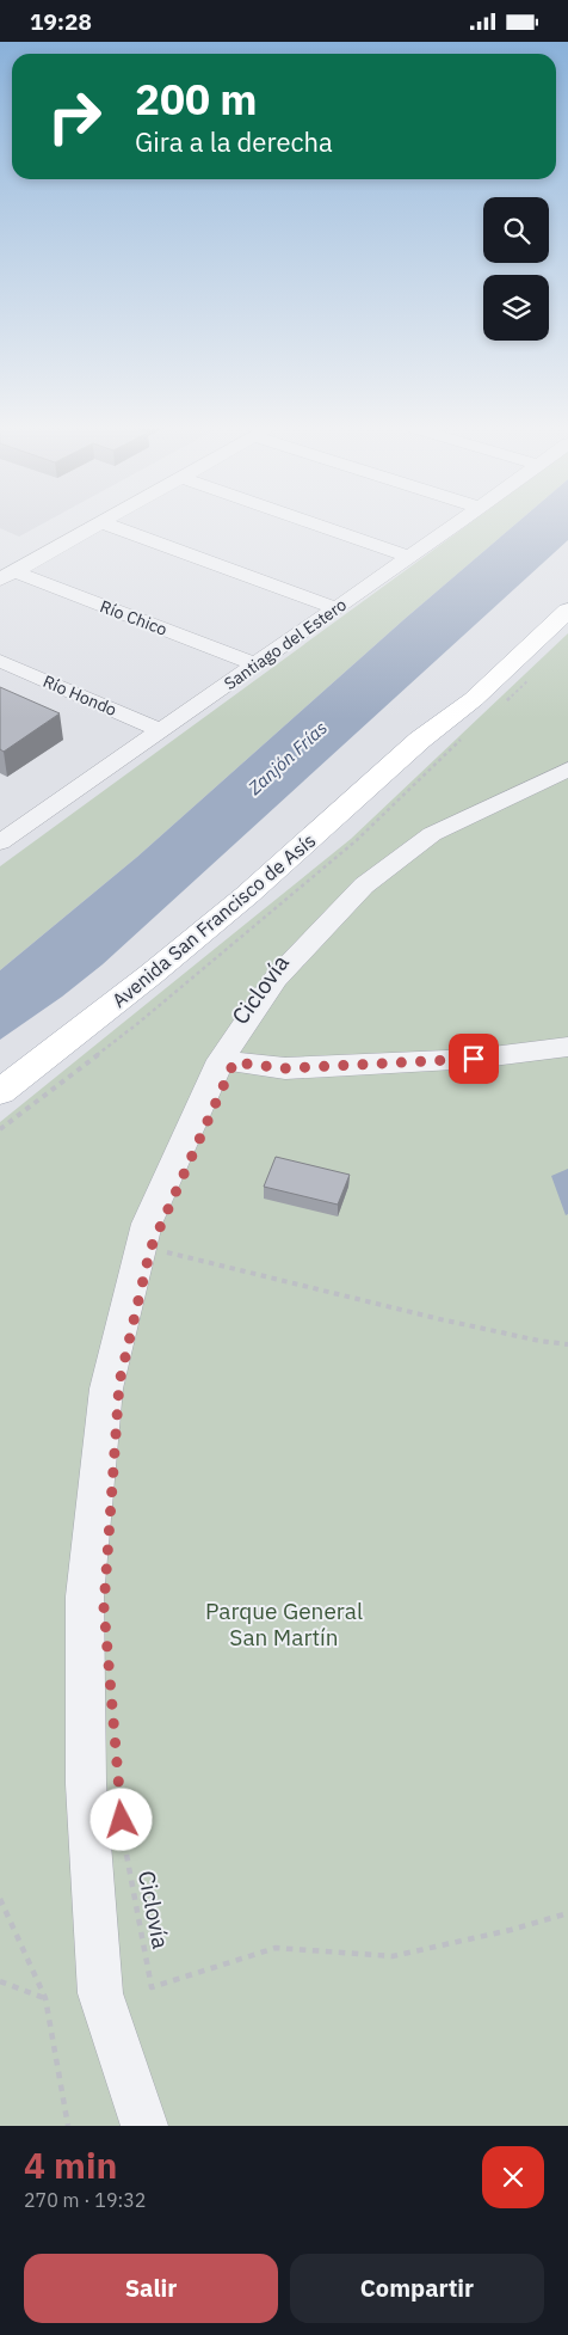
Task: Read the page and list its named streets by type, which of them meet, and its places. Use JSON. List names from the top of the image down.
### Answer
{
  "streets": {
    "main road": ["Avenida San Francisco de Asís"],
    "street": ["Río Chico", "Santiago del Estero", "Río Hondo"],
    "path": ["Ciclovía"]
  },
  "crossings": [
    ["Río Chico", "Santiago del Estero"],
    ["Santiago del Estero", "Río Hondo"]
  ],
  "water": ["Zanjón Frías"],
  "parks": ["Parque General San Martín"],
  "page": {
    "status": "19:28",
    "turn": ["200 m", "Gira a la derecha"],
    "heading": ["4 min", "270 m · 19:32"],
    "buttons": ["Salir", "Compartir"]
  }
}
